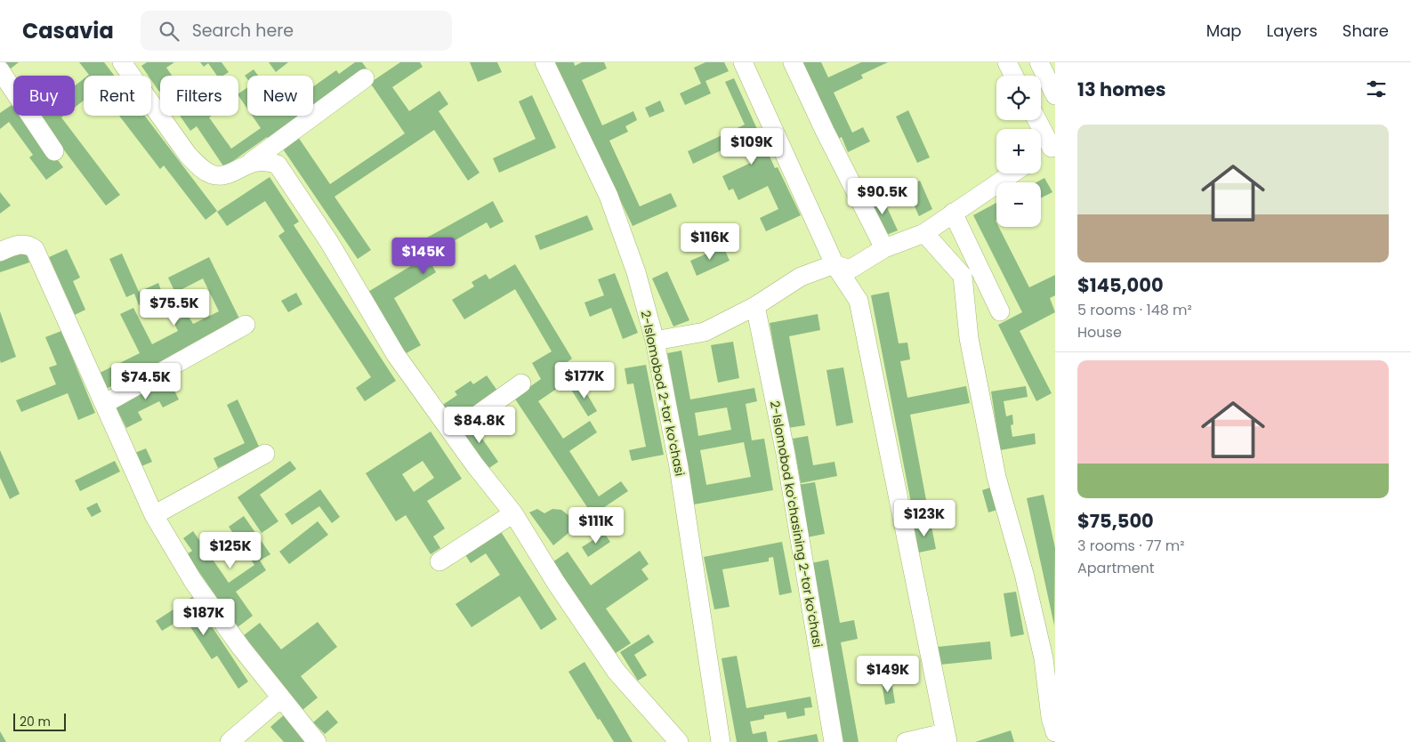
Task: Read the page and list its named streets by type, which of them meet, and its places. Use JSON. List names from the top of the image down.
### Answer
{
  "streets": {
    "street": ["2-Islomobod 2-tor koʻchasi", "2-Islomobod koʻchasining 2-tor koʻchasi"]
  },
  "scale_bar": "20 m",
  "page": {
    "header": "Casavia",
    "search": "Search here",
    "nav": ["Map", "Layers", "Share"],
    "heading": "13 homes",
    "map_buttons": ["+", "−"],
    "chip": [
      "Buy",
      "Rent",
      "Filters",
      "New"
    ],
    "list": [
      {
        "name": "$145,000",
        "note": "5 rooms · 148 m² · House"
      },
      {
        "name": "$75,500",
        "note": "3 rooms · 77 m² · Apartment"
      }
    ],
    "price": [
      "$109K",
      "$90.5K",
      "$116K",
      "$145K",
      "$75.5K",
      "$177K",
      "$74.5K",
      "$84.8K",
      "$123K",
      "$111K",
      "$125K",
      "$187K",
      "$149K"
    ],
    "scale": "20 m"
  }
}
